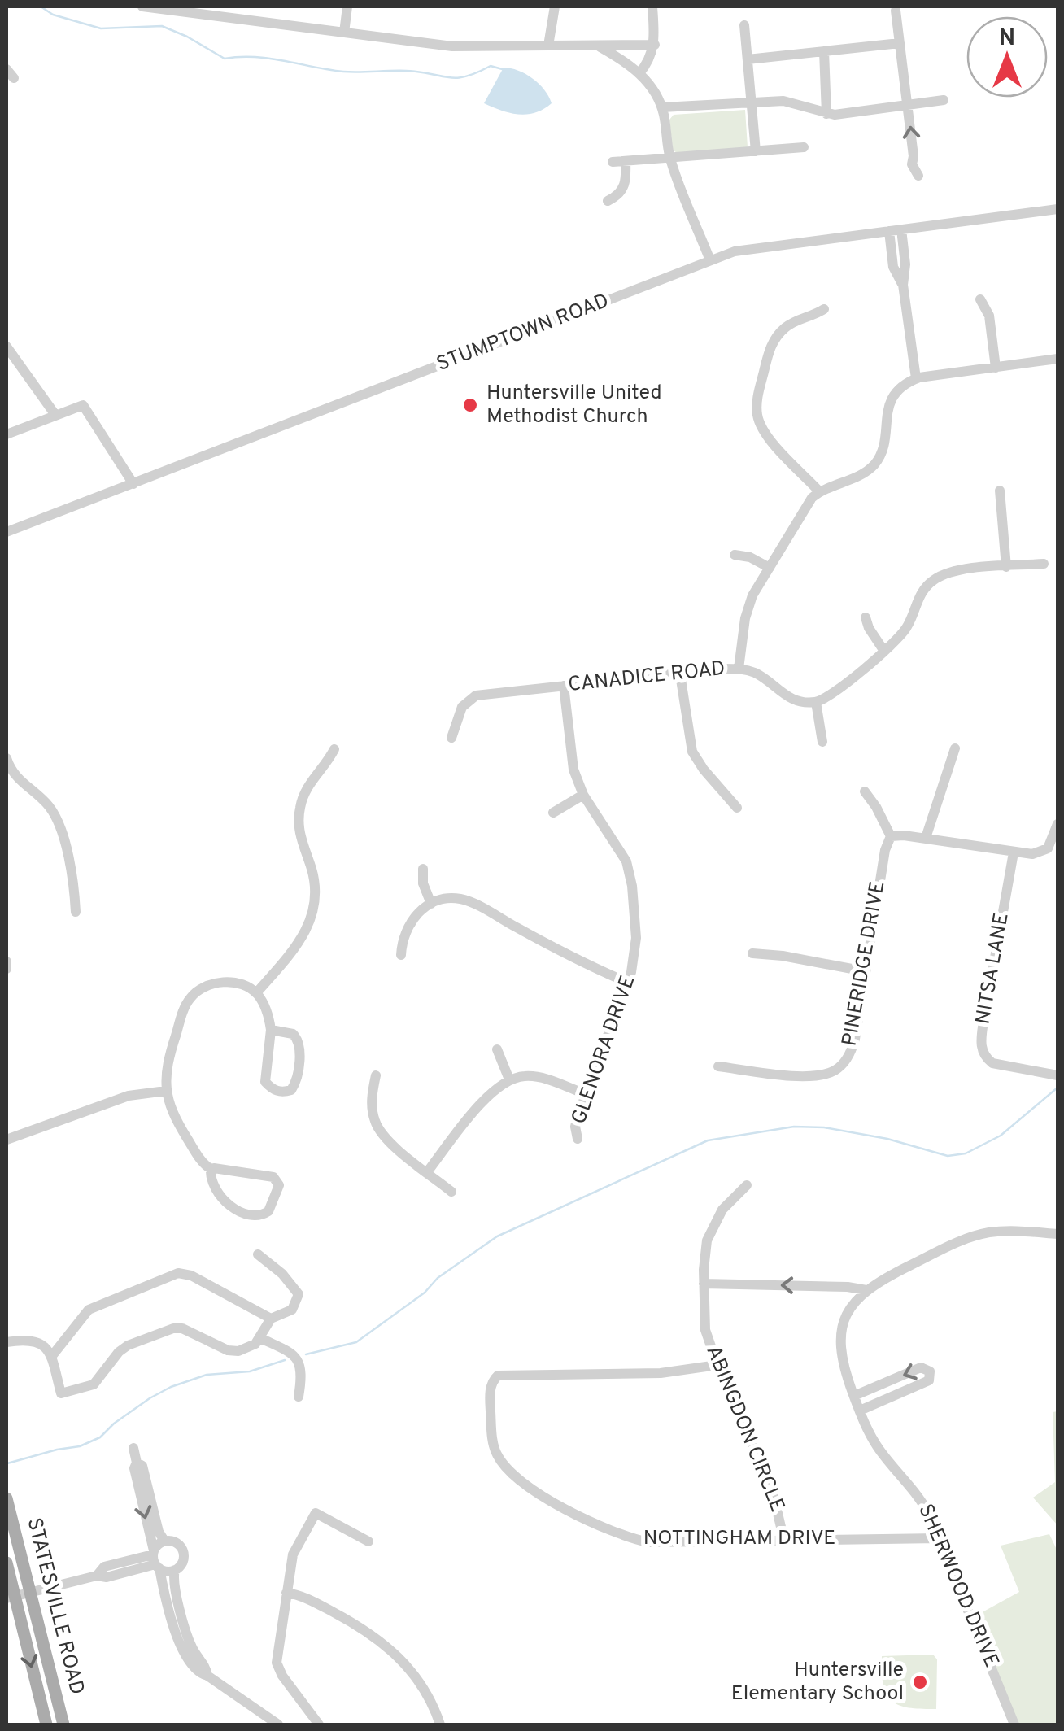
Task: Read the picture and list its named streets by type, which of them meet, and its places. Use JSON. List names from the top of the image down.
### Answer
{
  "streets": {
    "main road": ["STATESVILLE ROAD"],
    "street": [
      "STUMPTOWN ROAD",
      "CANADICE ROAD",
      "PINERIDGE DRIVE",
      "NITSA LANE",
      "GLENORA DRIVE",
      "ABINGDON CIRCLE",
      "NOTTINGHAM DRIVE",
      "SHERWOOD DRIVE"
    ]
  },
  "crossings": [
    ["CANADICE ROAD", "GLENORA DRIVE"],
    ["ABINGDON CIRCLE", "NOTTINGHAM DRIVE"],
    ["NOTTINGHAM DRIVE", "SHERWOOD DRIVE"]
  ],
  "places": ["Huntersville United Methodist Church", "Huntersville Elementary School"],
  "north": "top"
}
